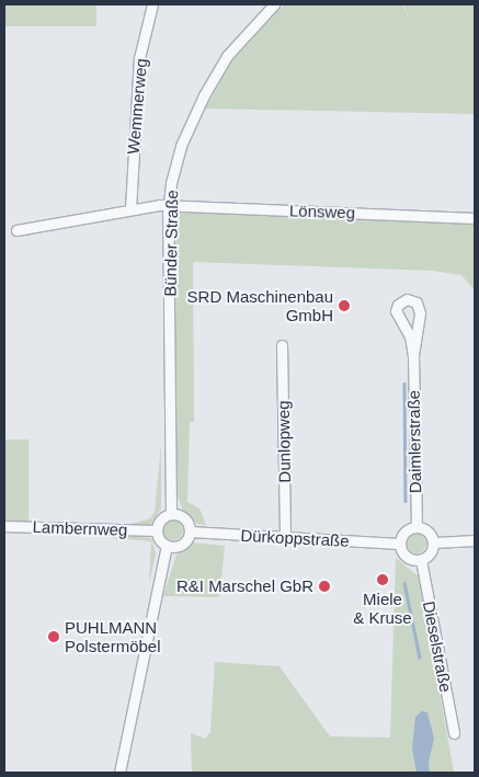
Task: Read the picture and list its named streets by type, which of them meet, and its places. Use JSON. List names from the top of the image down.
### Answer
{
  "streets": {
    "street": [
      "Wemmerweg",
      "Lönsweg",
      "Bünder Straße",
      "Dunlopweg",
      "Daimlerstraße",
      "Lambernweg",
      "Dürkoppstraße",
      "Dieselstraße"
    ]
  },
  "crossings": [
    ["Wemmerweg", "Lönsweg"],
    ["Lönsweg", "Bünder Straße"],
    ["Bünder Straße", "Lambernweg"],
    ["Bünder Straße", "Dürkoppstraße"],
    ["Dunlopweg", "Dürkoppstraße"],
    ["Daimlerstraße", "Dürkoppstraße"],
    ["Daimlerstraße", "Dieselstraße"],
    ["Lambernweg", "Dürkoppstraße"],
    ["Dürkoppstraße", "Dieselstraße"]
  ],
  "places": [
    "SRD Maschinenbau GmbH",
    "Miele & Kruse",
    "R&I Marschel GbR",
    "PUHLMANN Polstermöbel"
  ]
}
